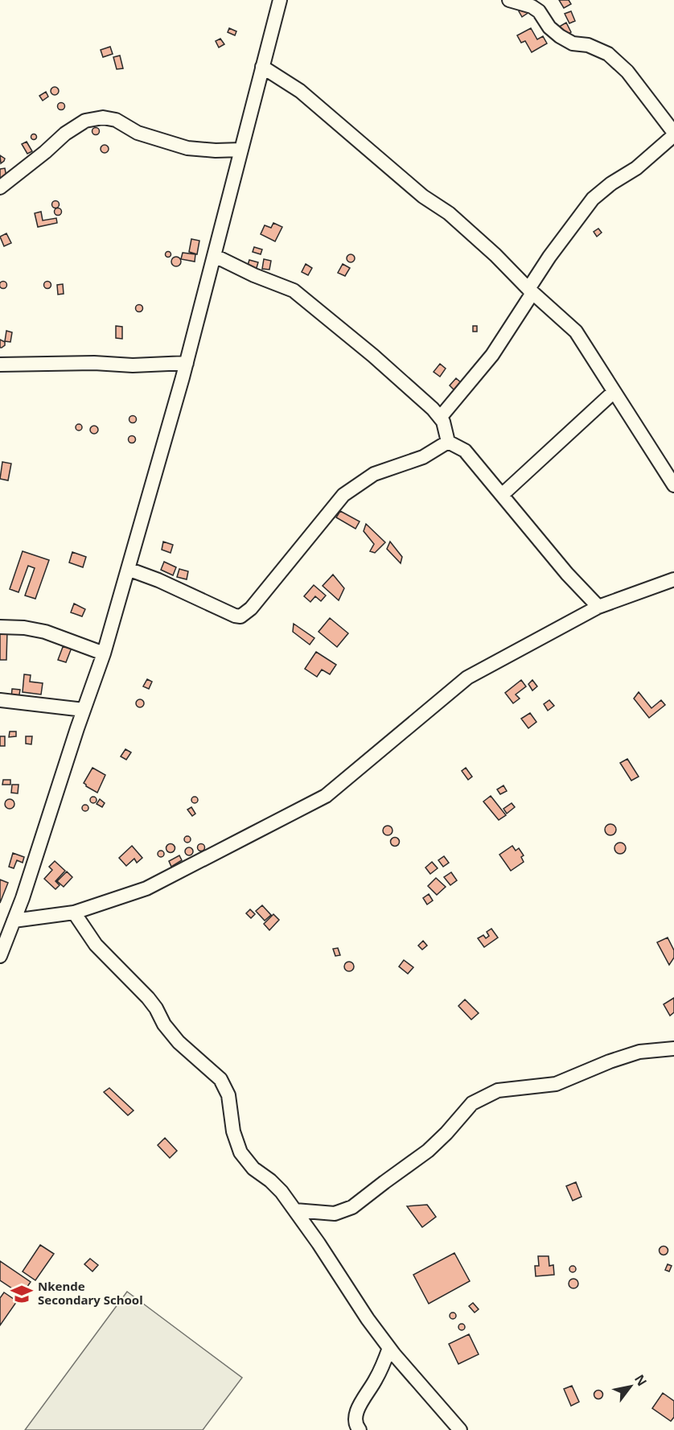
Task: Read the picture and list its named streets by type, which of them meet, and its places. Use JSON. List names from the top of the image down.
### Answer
{
  "places": {
    "school or university": ["Nkende Secondary School"]
  },
  "north": "top right"
}
